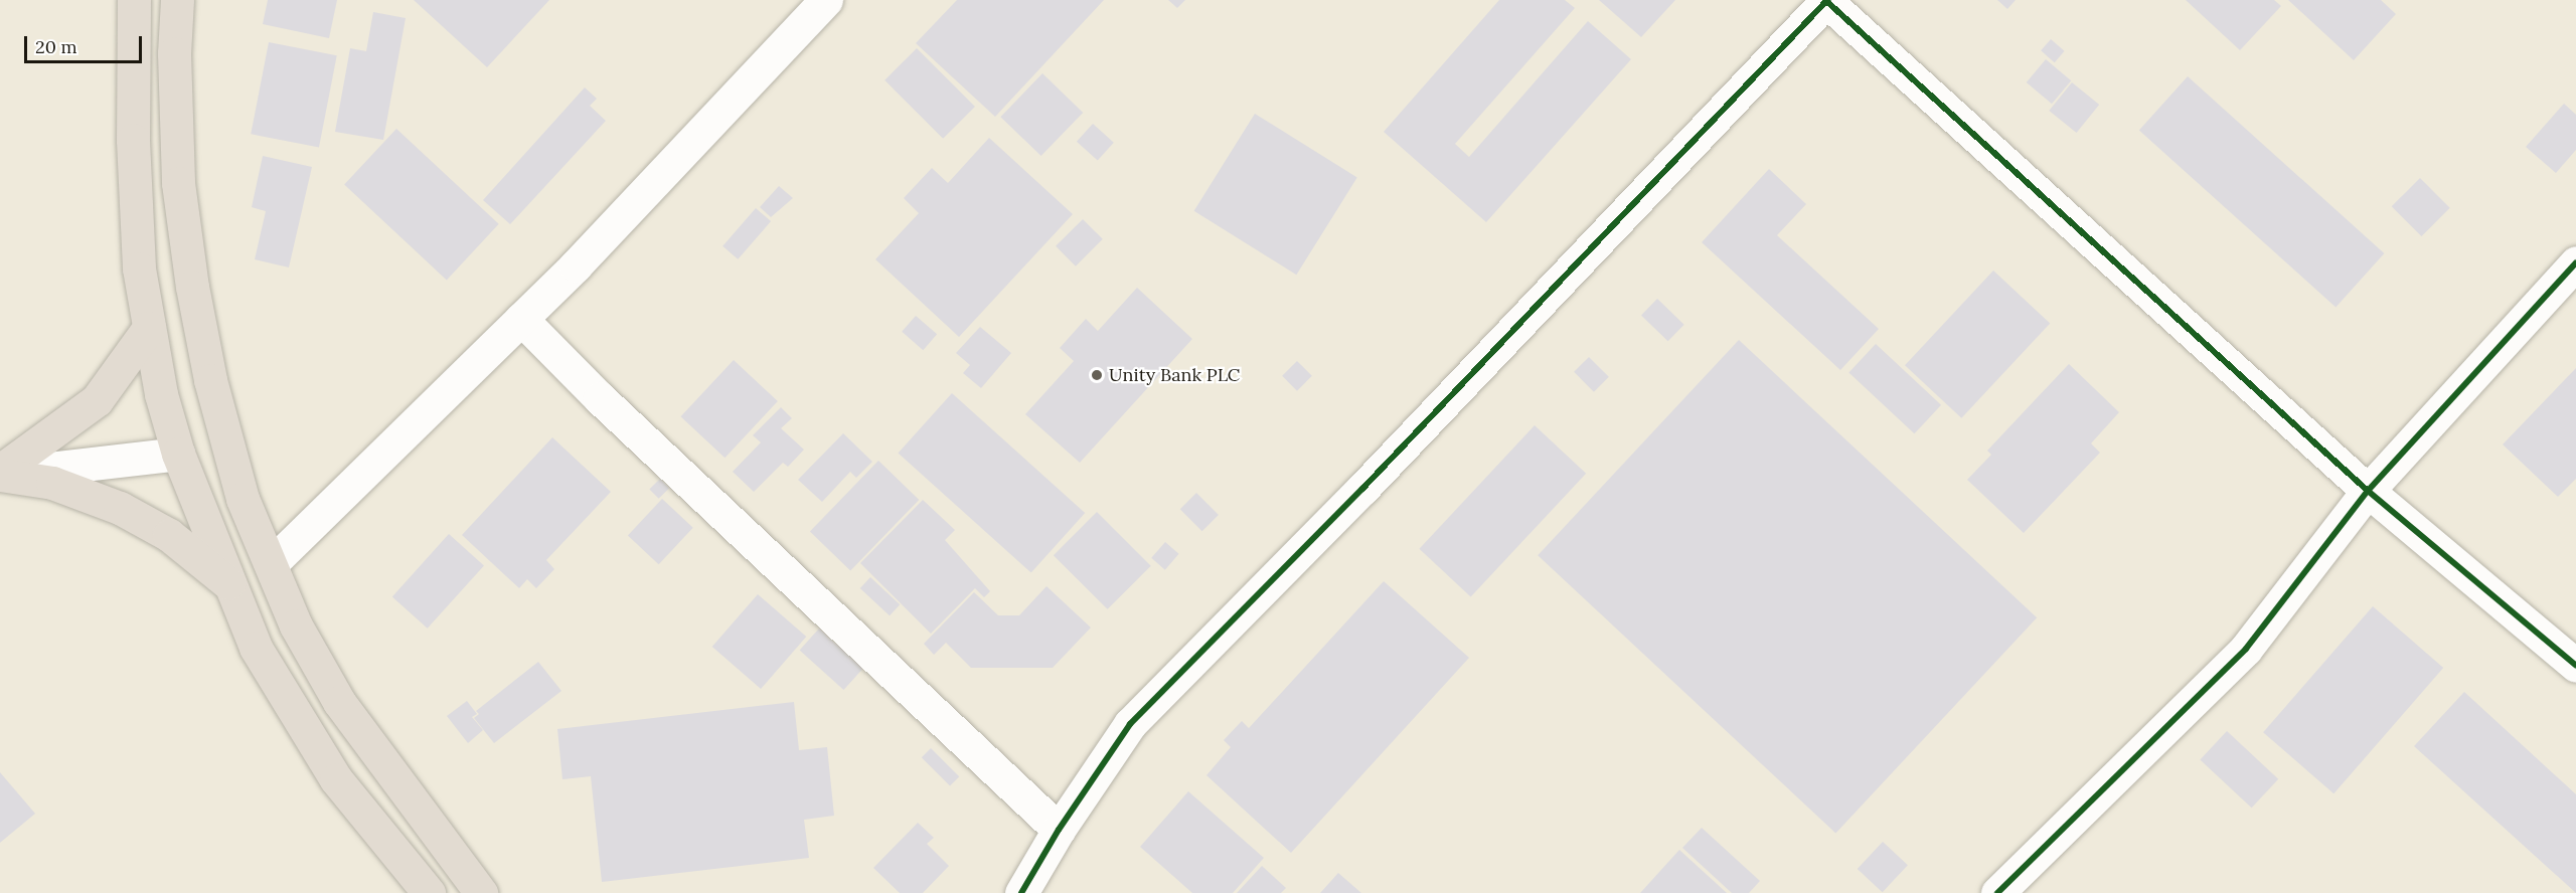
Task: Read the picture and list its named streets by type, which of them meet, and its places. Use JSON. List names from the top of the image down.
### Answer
{
  "places": ["Unity Bank PLC"],
  "scale_bar": "20 m"
}
